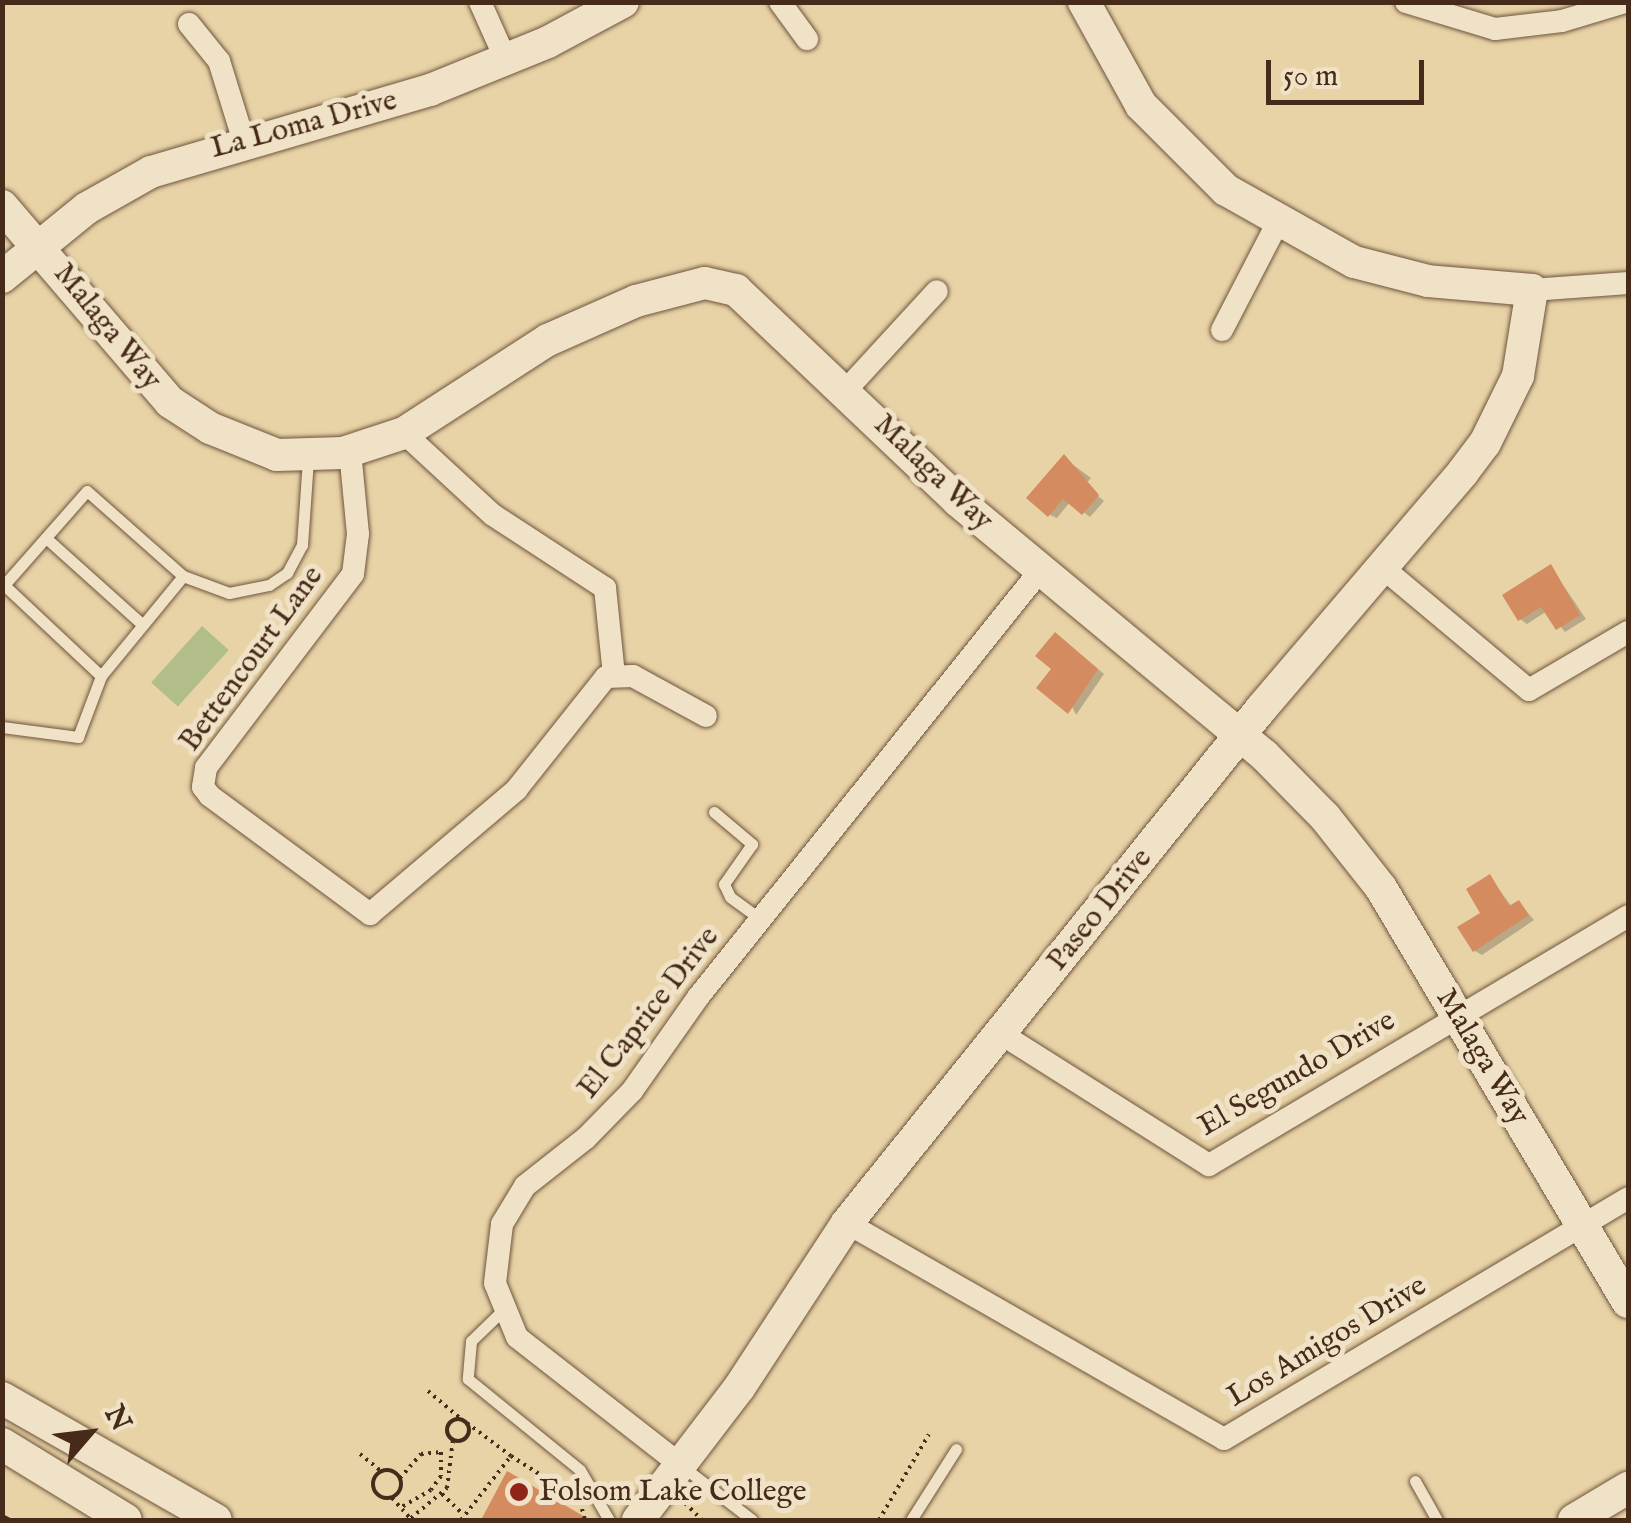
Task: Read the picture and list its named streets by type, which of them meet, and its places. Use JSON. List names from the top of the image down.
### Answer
{
  "streets": {
    "street": [
      "La Loma Drive",
      "Malaga Way",
      "Bettencourt Lane",
      "Paseo Drive",
      "El Caprice Drive",
      "El Segundo Drive",
      "Los Amigos Drive"
    ]
  },
  "crossings": [
    ["La Loma Drive", "Malaga Way"],
    ["Malaga Way", "Bettencourt Lane"],
    ["Malaga Way", "Paseo Drive"],
    ["Malaga Way", "El Caprice Drive"],
    ["Malaga Way", "El Segundo Drive"],
    ["Malaga Way", "Los Amigos Drive"],
    ["Paseo Drive", "El Caprice Drive"],
    ["Paseo Drive", "El Segundo Drive"],
    ["Paseo Drive", "Los Amigos Drive"]
  ],
  "places": ["Folsom Lake College"],
  "scale_bar": "50 m",
  "north": "top right"
}
